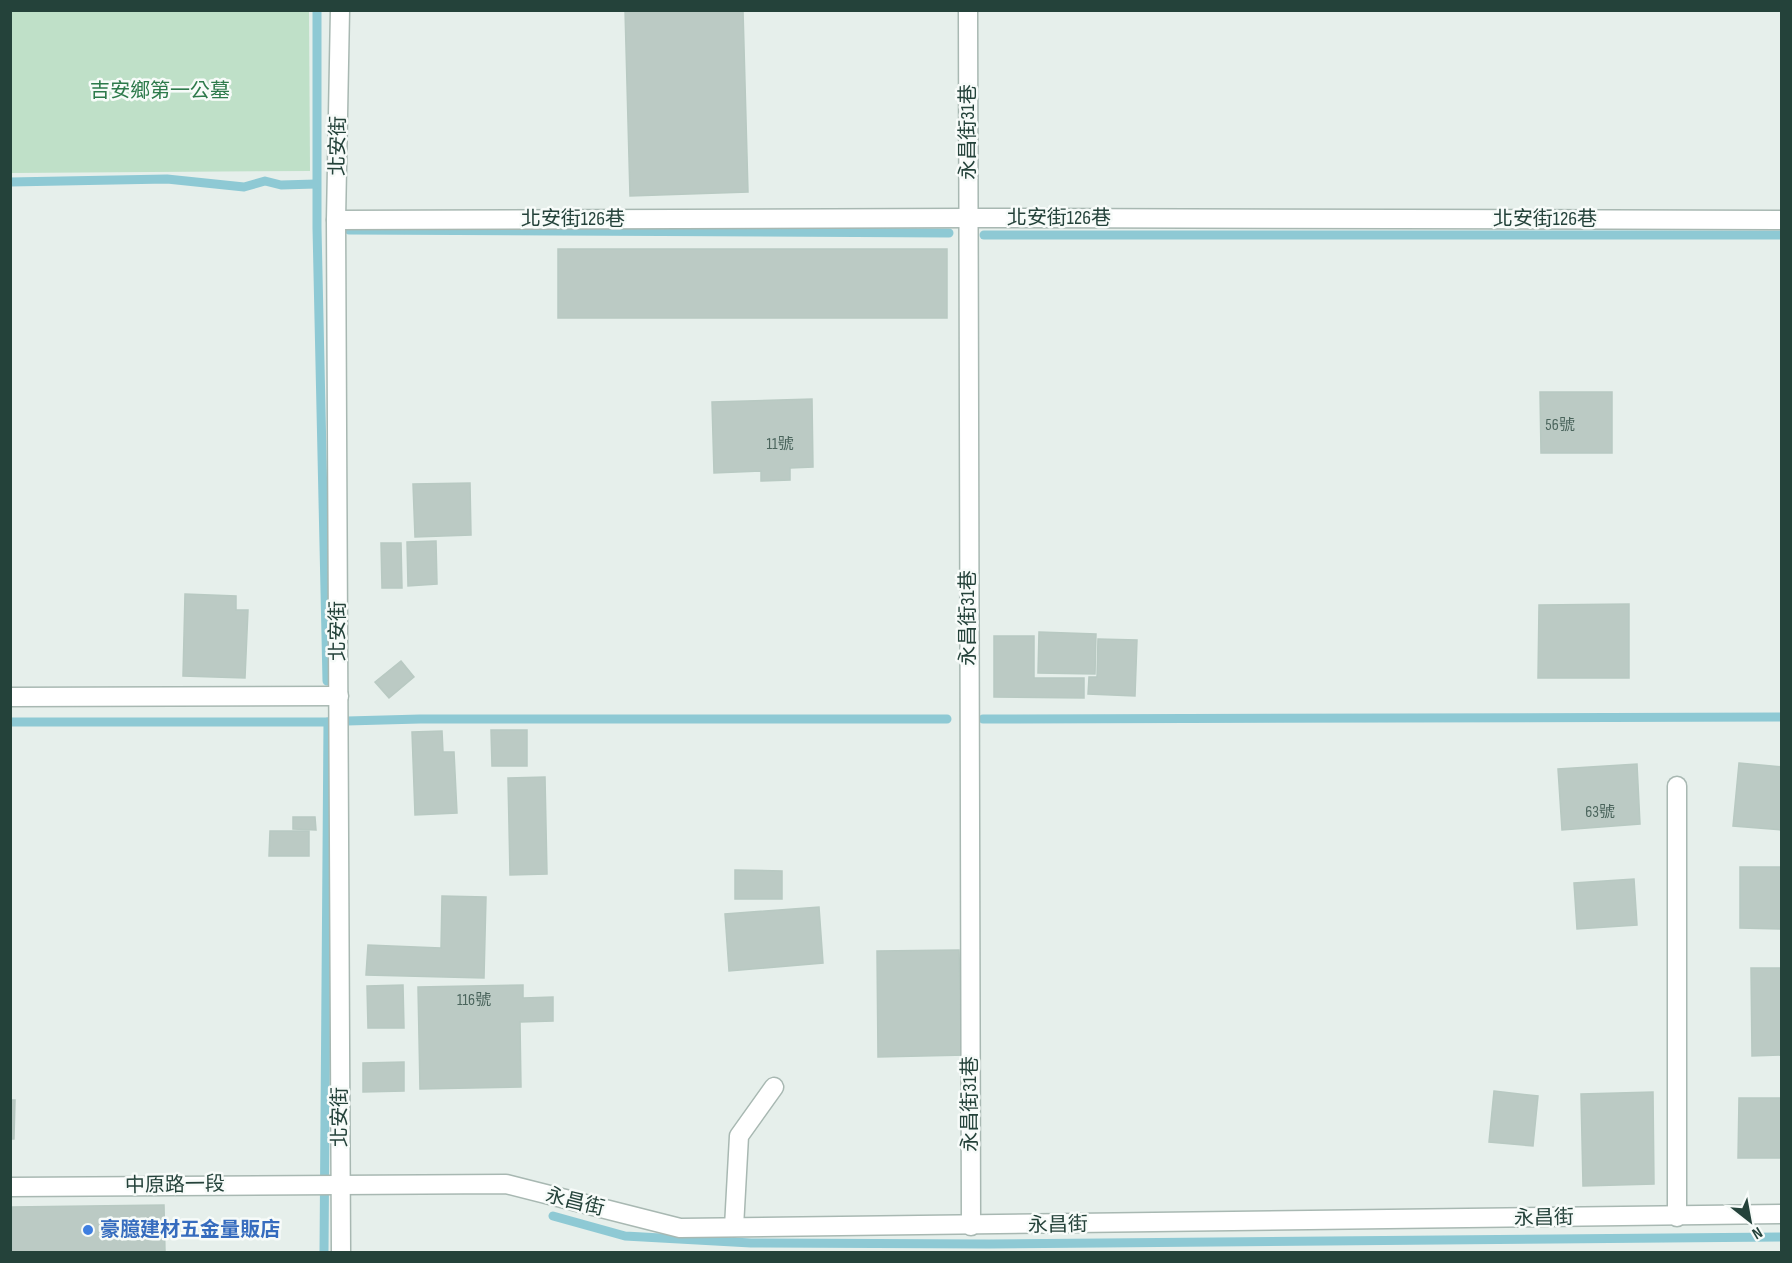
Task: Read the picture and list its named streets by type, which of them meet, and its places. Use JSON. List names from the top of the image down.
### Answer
{
  "streets": {
    "street": [
      "永昌街31巷",
      "北安街",
      "北安街126巷",
      "中原路一段",
      "永昌街"
    ]
  },
  "crossings": [
    ["永昌街31巷", "北安街126巷"],
    ["永昌街31巷", "永昌街"],
    ["北安街", "北安街126巷"],
    ["北安街", "中原路一段"],
    ["北安街", "永昌街"],
    ["中原路一段", "永昌街"]
  ],
  "parks": ["吉安鄉第一公墓"],
  "places": ["豪臆建材五金量販店"],
  "house_numbers": [
    "56號",
    "11號",
    "63號",
    "116號"
  ],
  "north": "bottom right"
}
